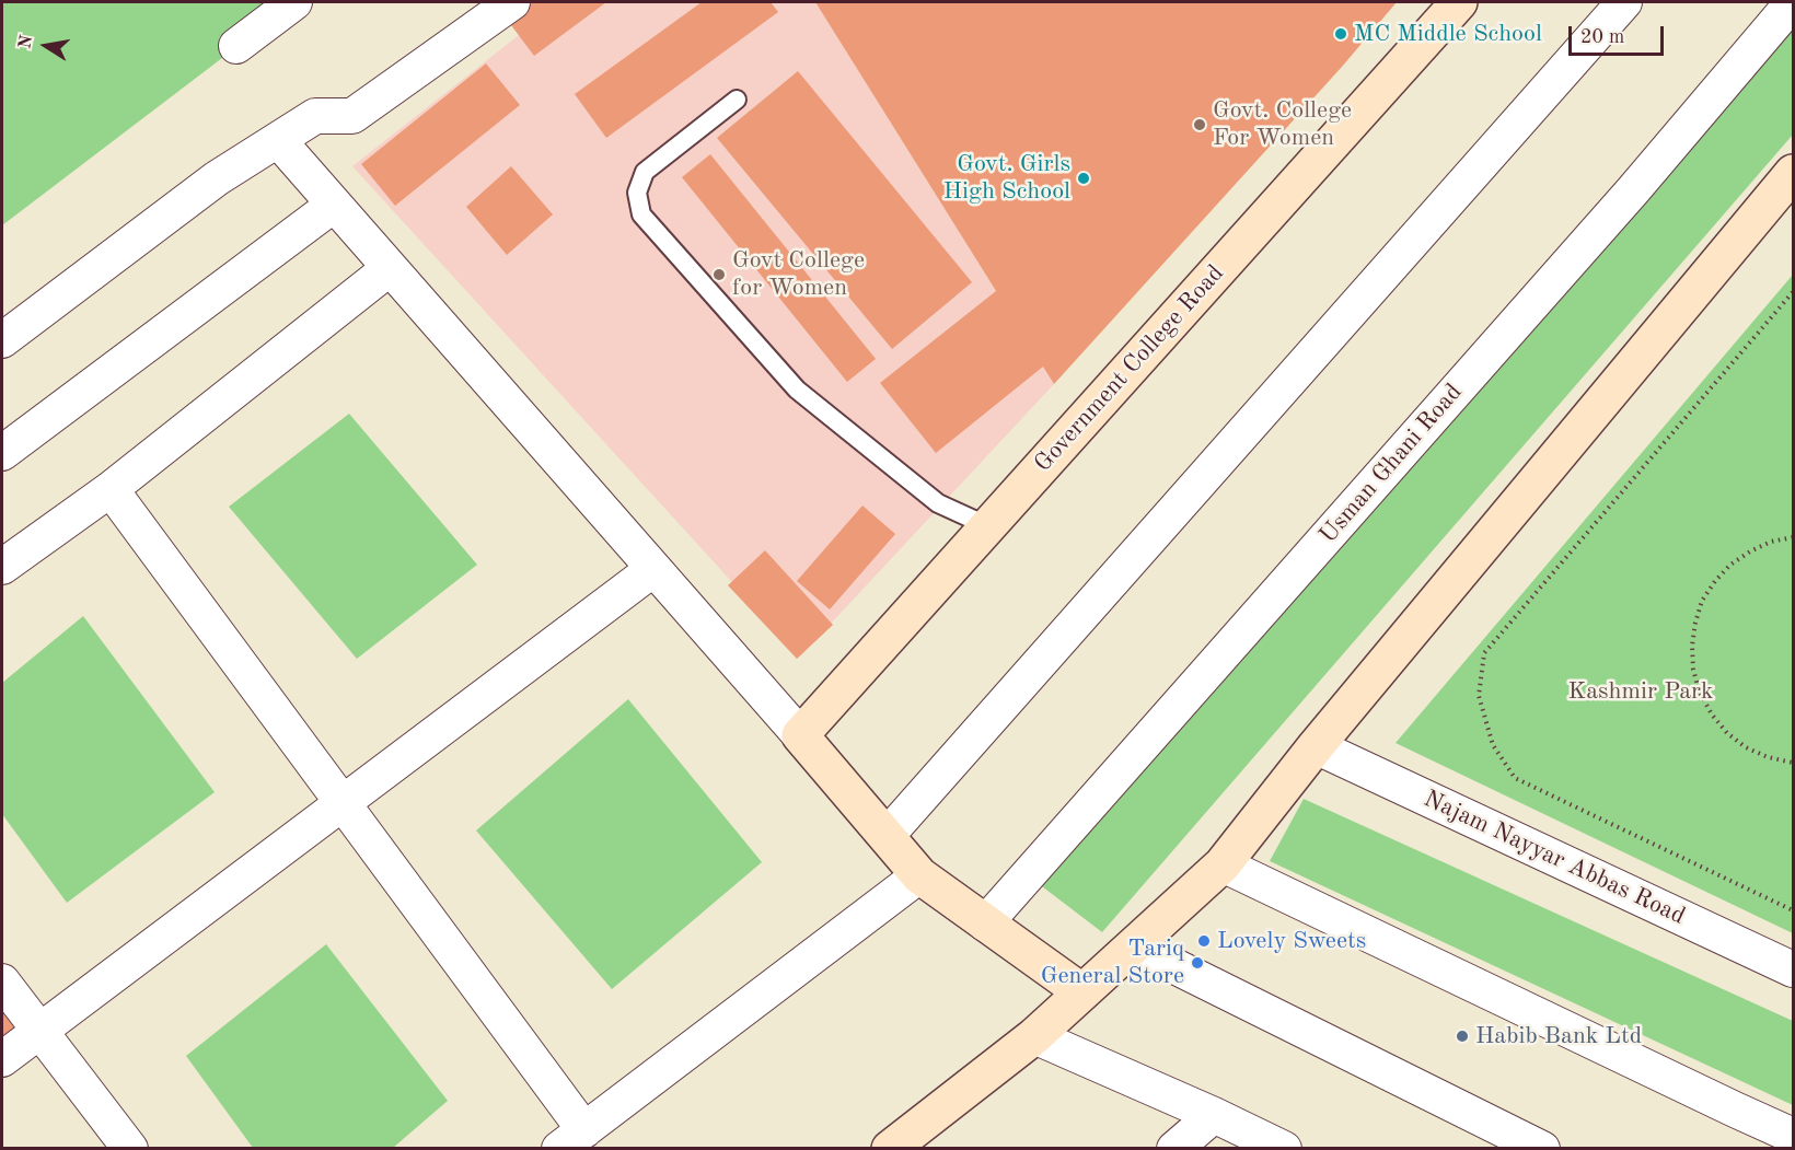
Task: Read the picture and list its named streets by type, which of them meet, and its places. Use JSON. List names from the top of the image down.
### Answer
{
  "streets": {
    "street": ["Government College Road", "Usman Ghani Road", "Najam Nayyar Abbas Road"]
  },
  "parks": ["Kashmir Park"],
  "places": [
    "MC Middle School",
    "Govt. College For Women",
    "Govt. Girls High School",
    "Govt College for Women",
    "Lovely Sweets",
    "Tariq General Store",
    "Habib Bank Ltd"
  ],
  "scale_bar": "20 m",
  "north": "left"
}
